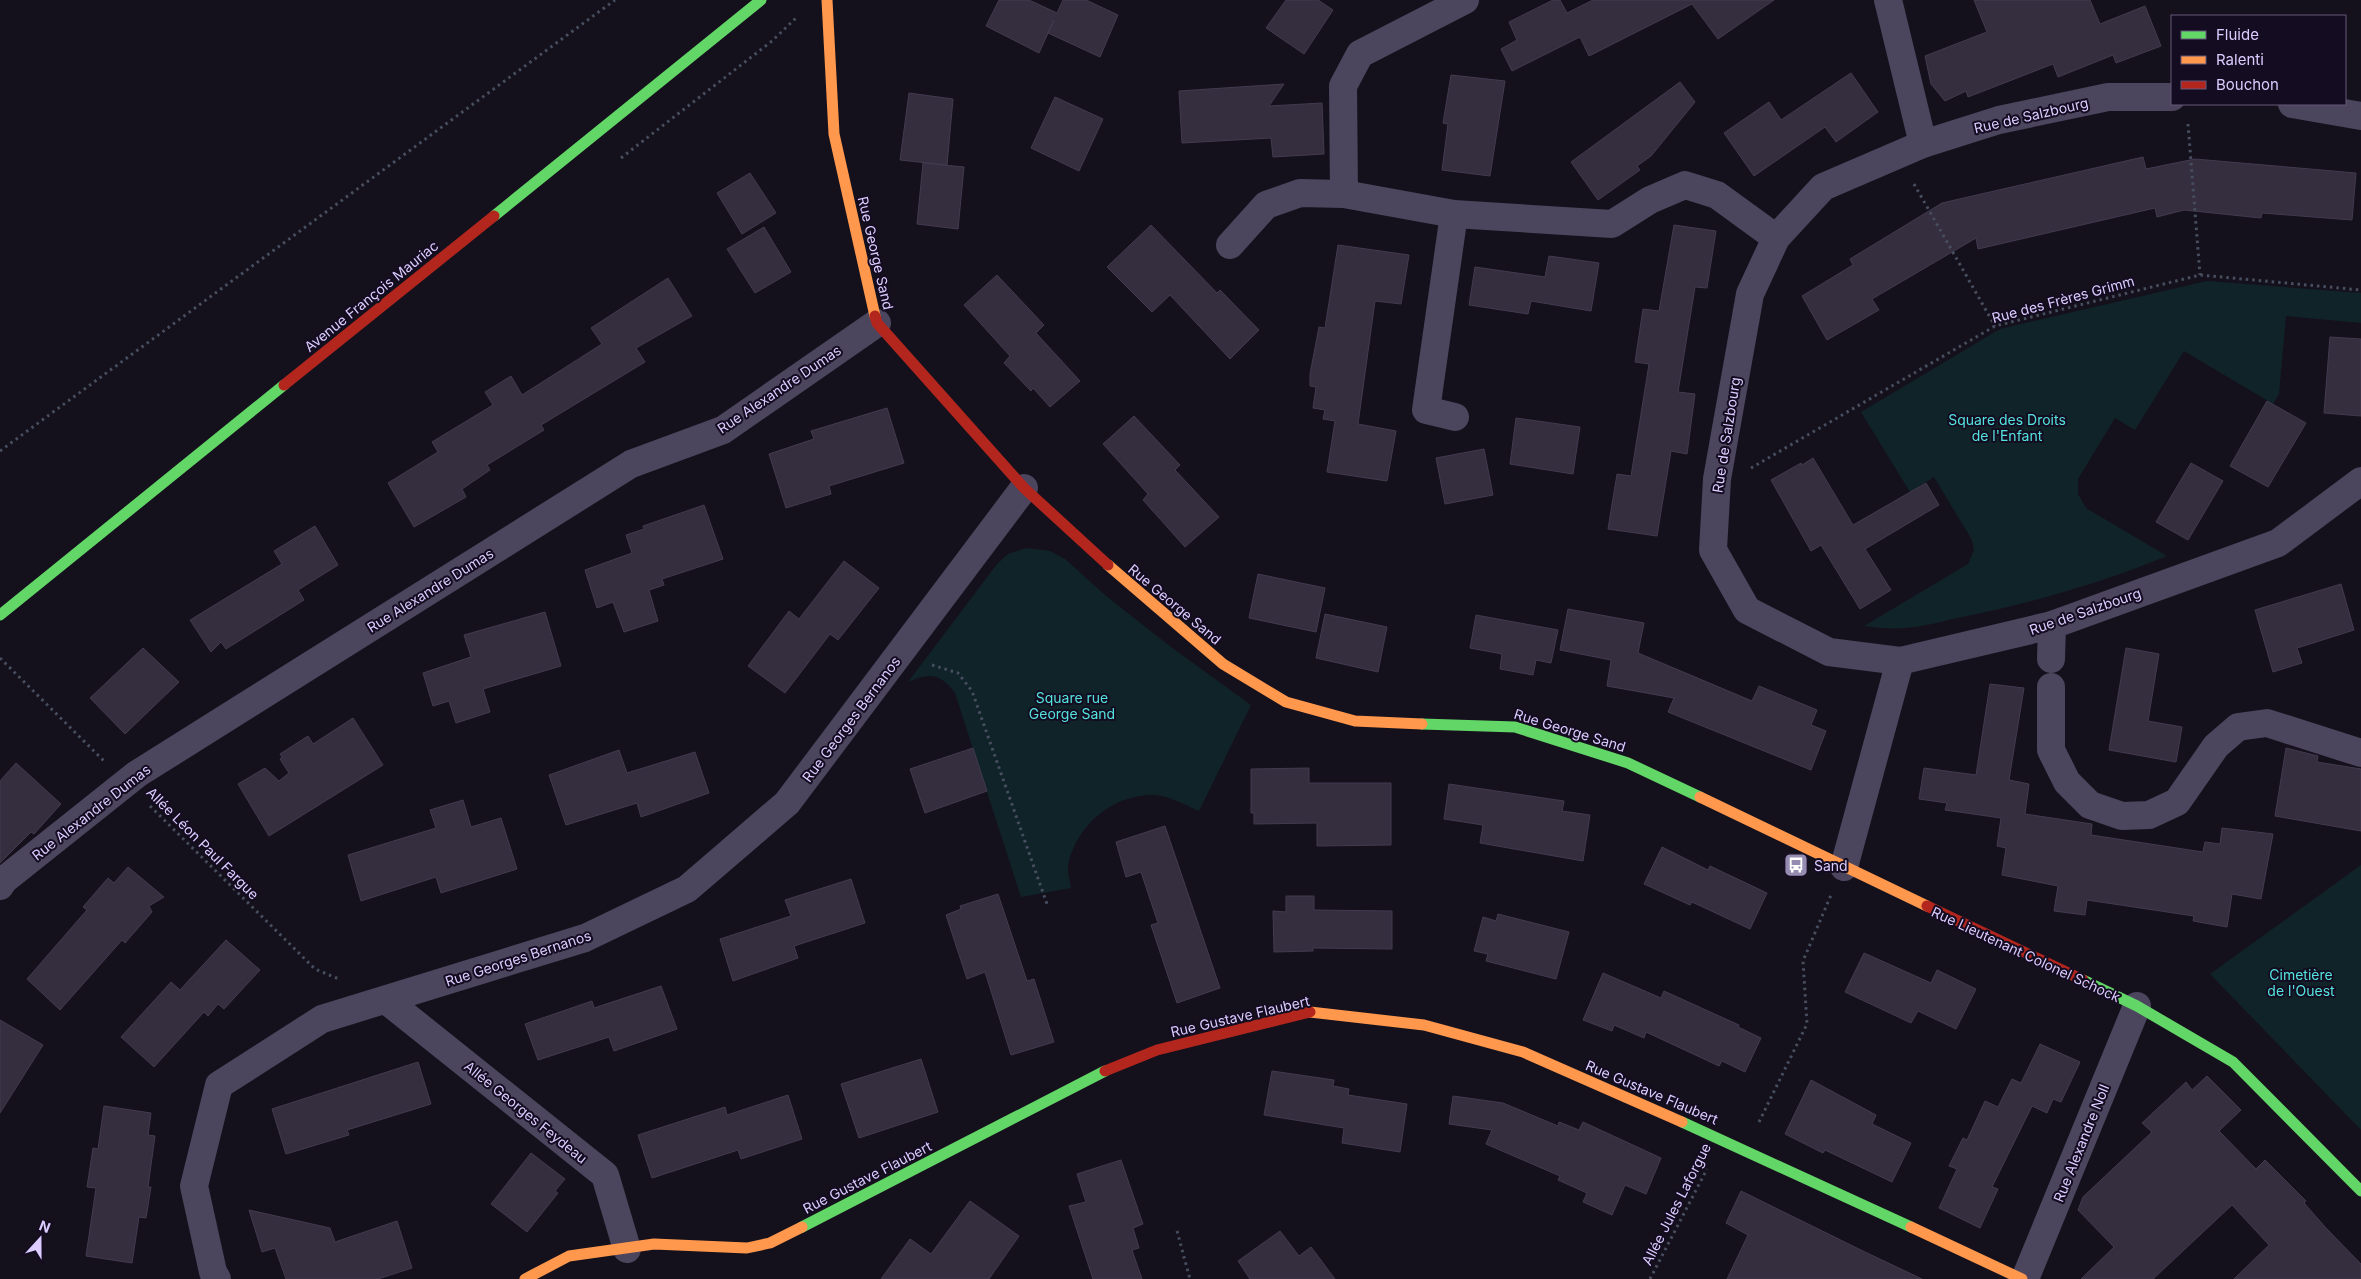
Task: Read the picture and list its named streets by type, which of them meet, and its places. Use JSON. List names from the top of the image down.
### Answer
{
  "streets": {
    "street": [
      "Rue de Salzbourg",
      "Rue George Sand",
      "Avenue François Mauriac",
      "Rue Alexandre Dumas",
      "Rue Georges Bernanos",
      "Rue Lieutenant Colonel Schock",
      "Rue Gustave Flaubert",
      "Allée Georges Feydeau",
      "Rue Alexandre Noll"
    ],
    "path": ["Rue des Frères Grimm", "Allée Léon Paul Fargue", "Allée Jules Laforgue"]
  },
  "crossings": [
    ["Rue de Salzbourg", "Rue des Frères Grimm"],
    ["Rue George Sand", "Rue Alexandre Dumas"],
    ["Rue George Sand", "Rue Georges Bernanos"],
    ["Rue George Sand", "Rue Lieutenant Colonel Schock"],
    ["Rue Alexandre Dumas", "Allée Léon Paul Fargue"],
    ["Rue Georges Bernanos", "Allée Georges Feydeau"],
    ["Rue Lieutenant Colonel Schock", "Rue Alexandre Noll"],
    ["Rue Gustave Flaubert", "Allée Georges Feydeau"],
    ["Rue Gustave Flaubert", "Rue Alexandre Noll"],
    ["Rue Gustave Flaubert", "Allée Jules Laforgue"]
  ],
  "parks": ["Square des Droits de l'Enfant", "Square rue George Sand", "Cimetière de l'Ouest"],
  "places": {
    "bus stop": ["Sand"]
  },
  "legend": ["Fluide", "Ralenti", "Bouchon"],
  "north": "top"
}
